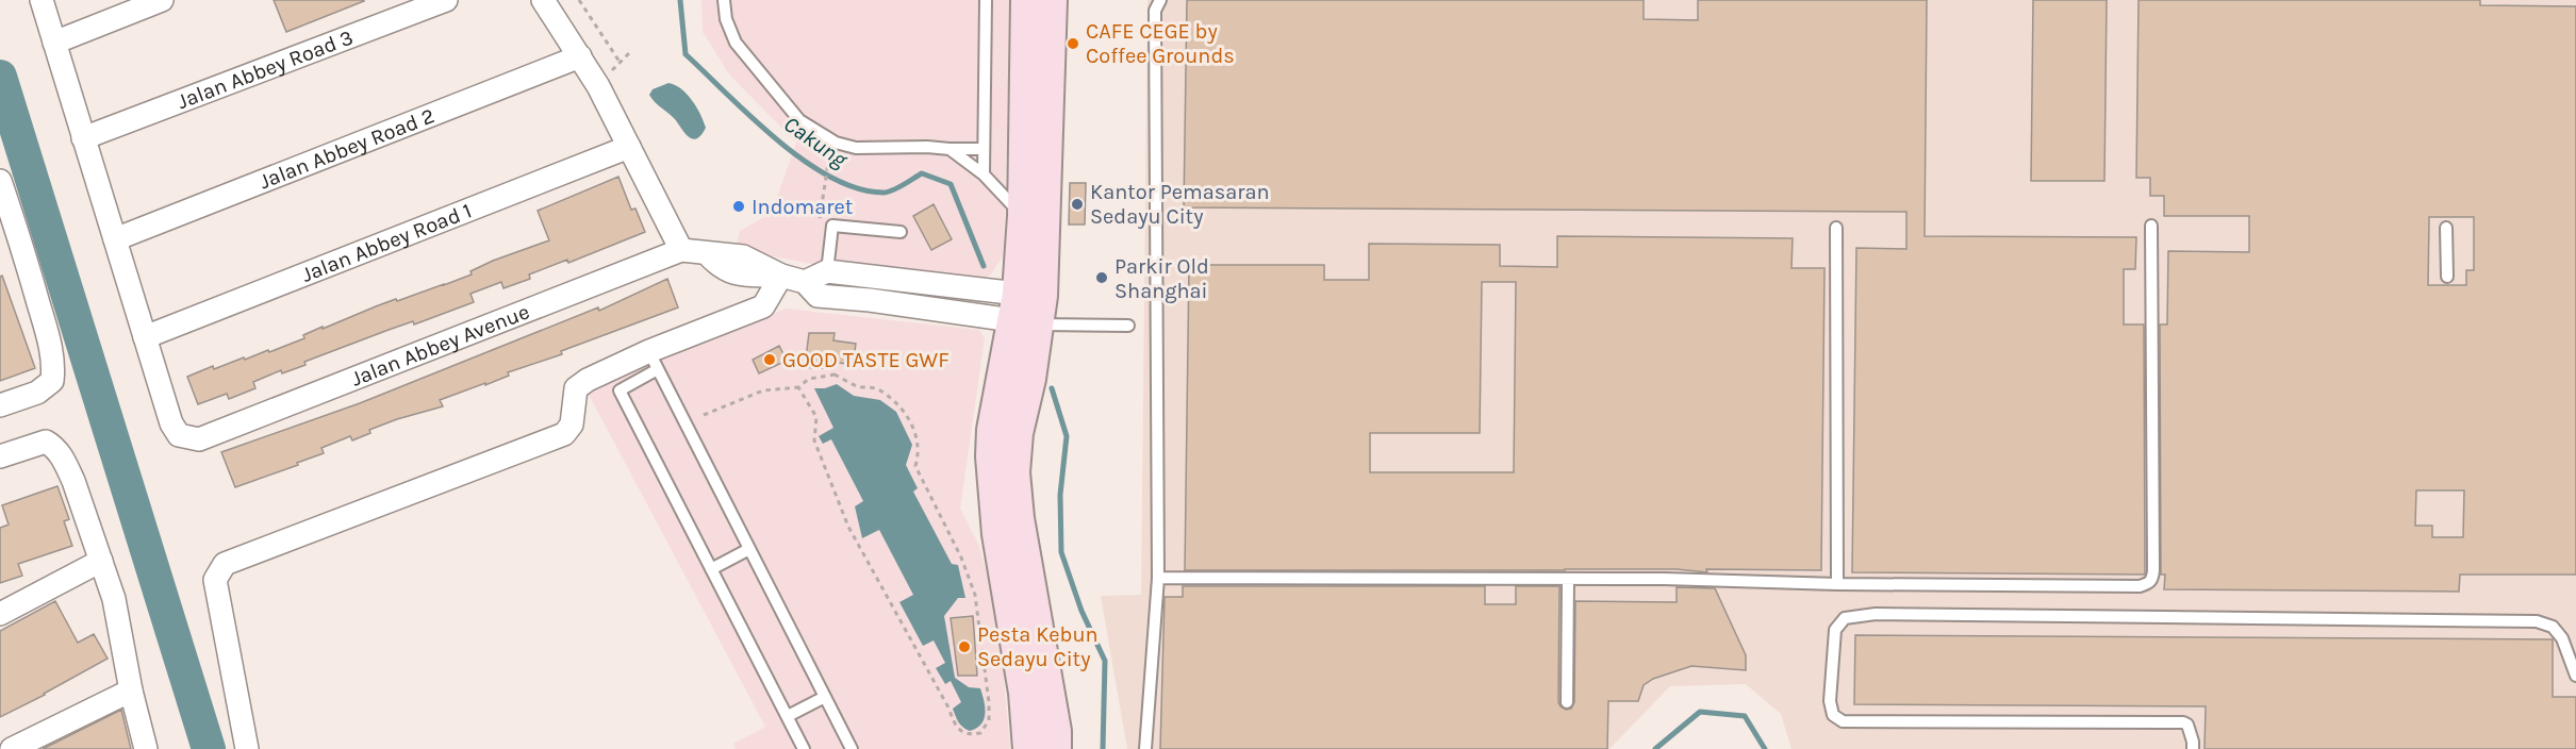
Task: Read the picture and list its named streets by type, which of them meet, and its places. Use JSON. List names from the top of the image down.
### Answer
{
  "streets": {
    "street": [
      "Jalan Abbey Road 3",
      "Jalan Abbey Road 2",
      "Jalan Abbey Road 1",
      "Jalan Abbey Avenue"
    ]
  },
  "crossings": [
    ["Jalan Abbey Road 1", "Jalan Abbey Avenue"]
  ],
  "water": ["Cakung"],
  "places": [
    "CAFE CEGE by Coffee Grounds",
    "Kantor Pemasaran Sedayu City",
    "Indomaret",
    "Parkir Old Shanghai",
    "GOOD TASTE GWF",
    "Pesta Kebun Sedayu City"
  ]
}
